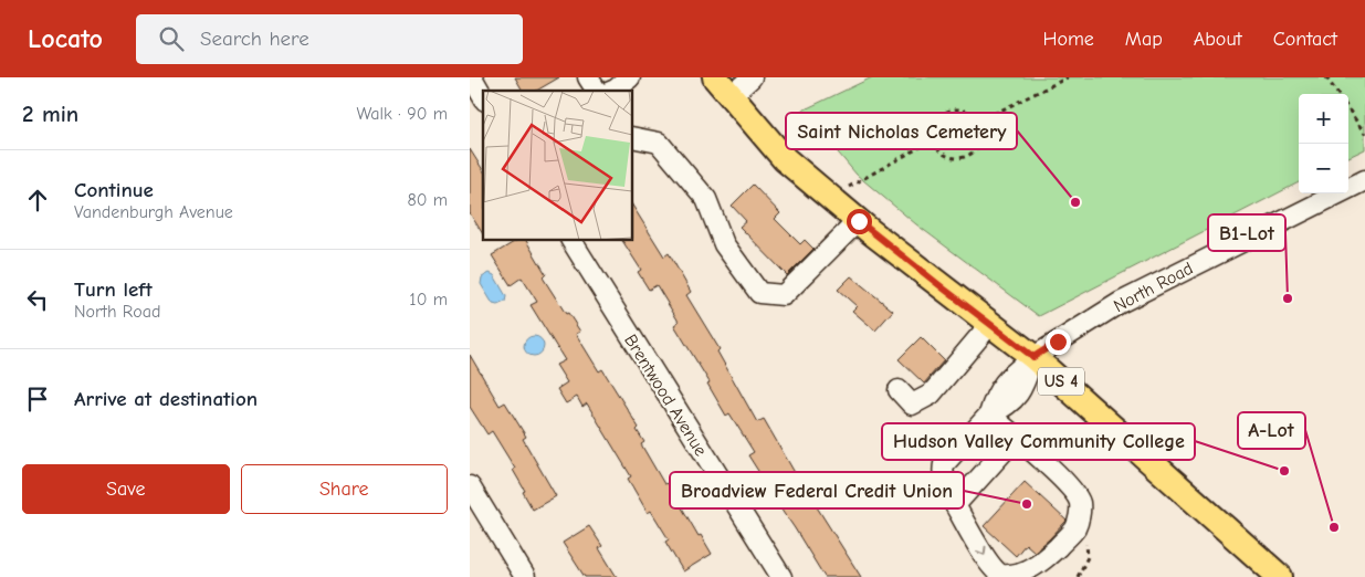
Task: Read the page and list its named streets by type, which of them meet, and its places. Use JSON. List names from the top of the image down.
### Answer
{
  "streets": {
    "main road": ["US 4"],
    "street": ["North Road", "Brentwood Avenue"]
  },
  "crossings": [
    ["North Road", "US 4"]
  ],
  "places": [
    "Saint Nicholas Cemetery",
    "B1-Lot",
    "Hudson Valley Community College",
    "Broadview Federal Credit Union",
    "A-Lot"
  ],
  "page": {
    "header": "Locato",
    "search": "Search here",
    "nav": [
      "Home",
      "Map",
      "About",
      "Contact"
    ],
    "heading": ["2 min", "Walk · 90 m"],
    "map_buttons": ["+", "−"],
    "list": [
      ["Continue", "Vandenburgh Avenue", "80 m"],
      ["Turn left", "North Road", "10 m"],
      "Arrive at destination"
    ],
    "buttons": ["Save", "Share"]
  }
}
